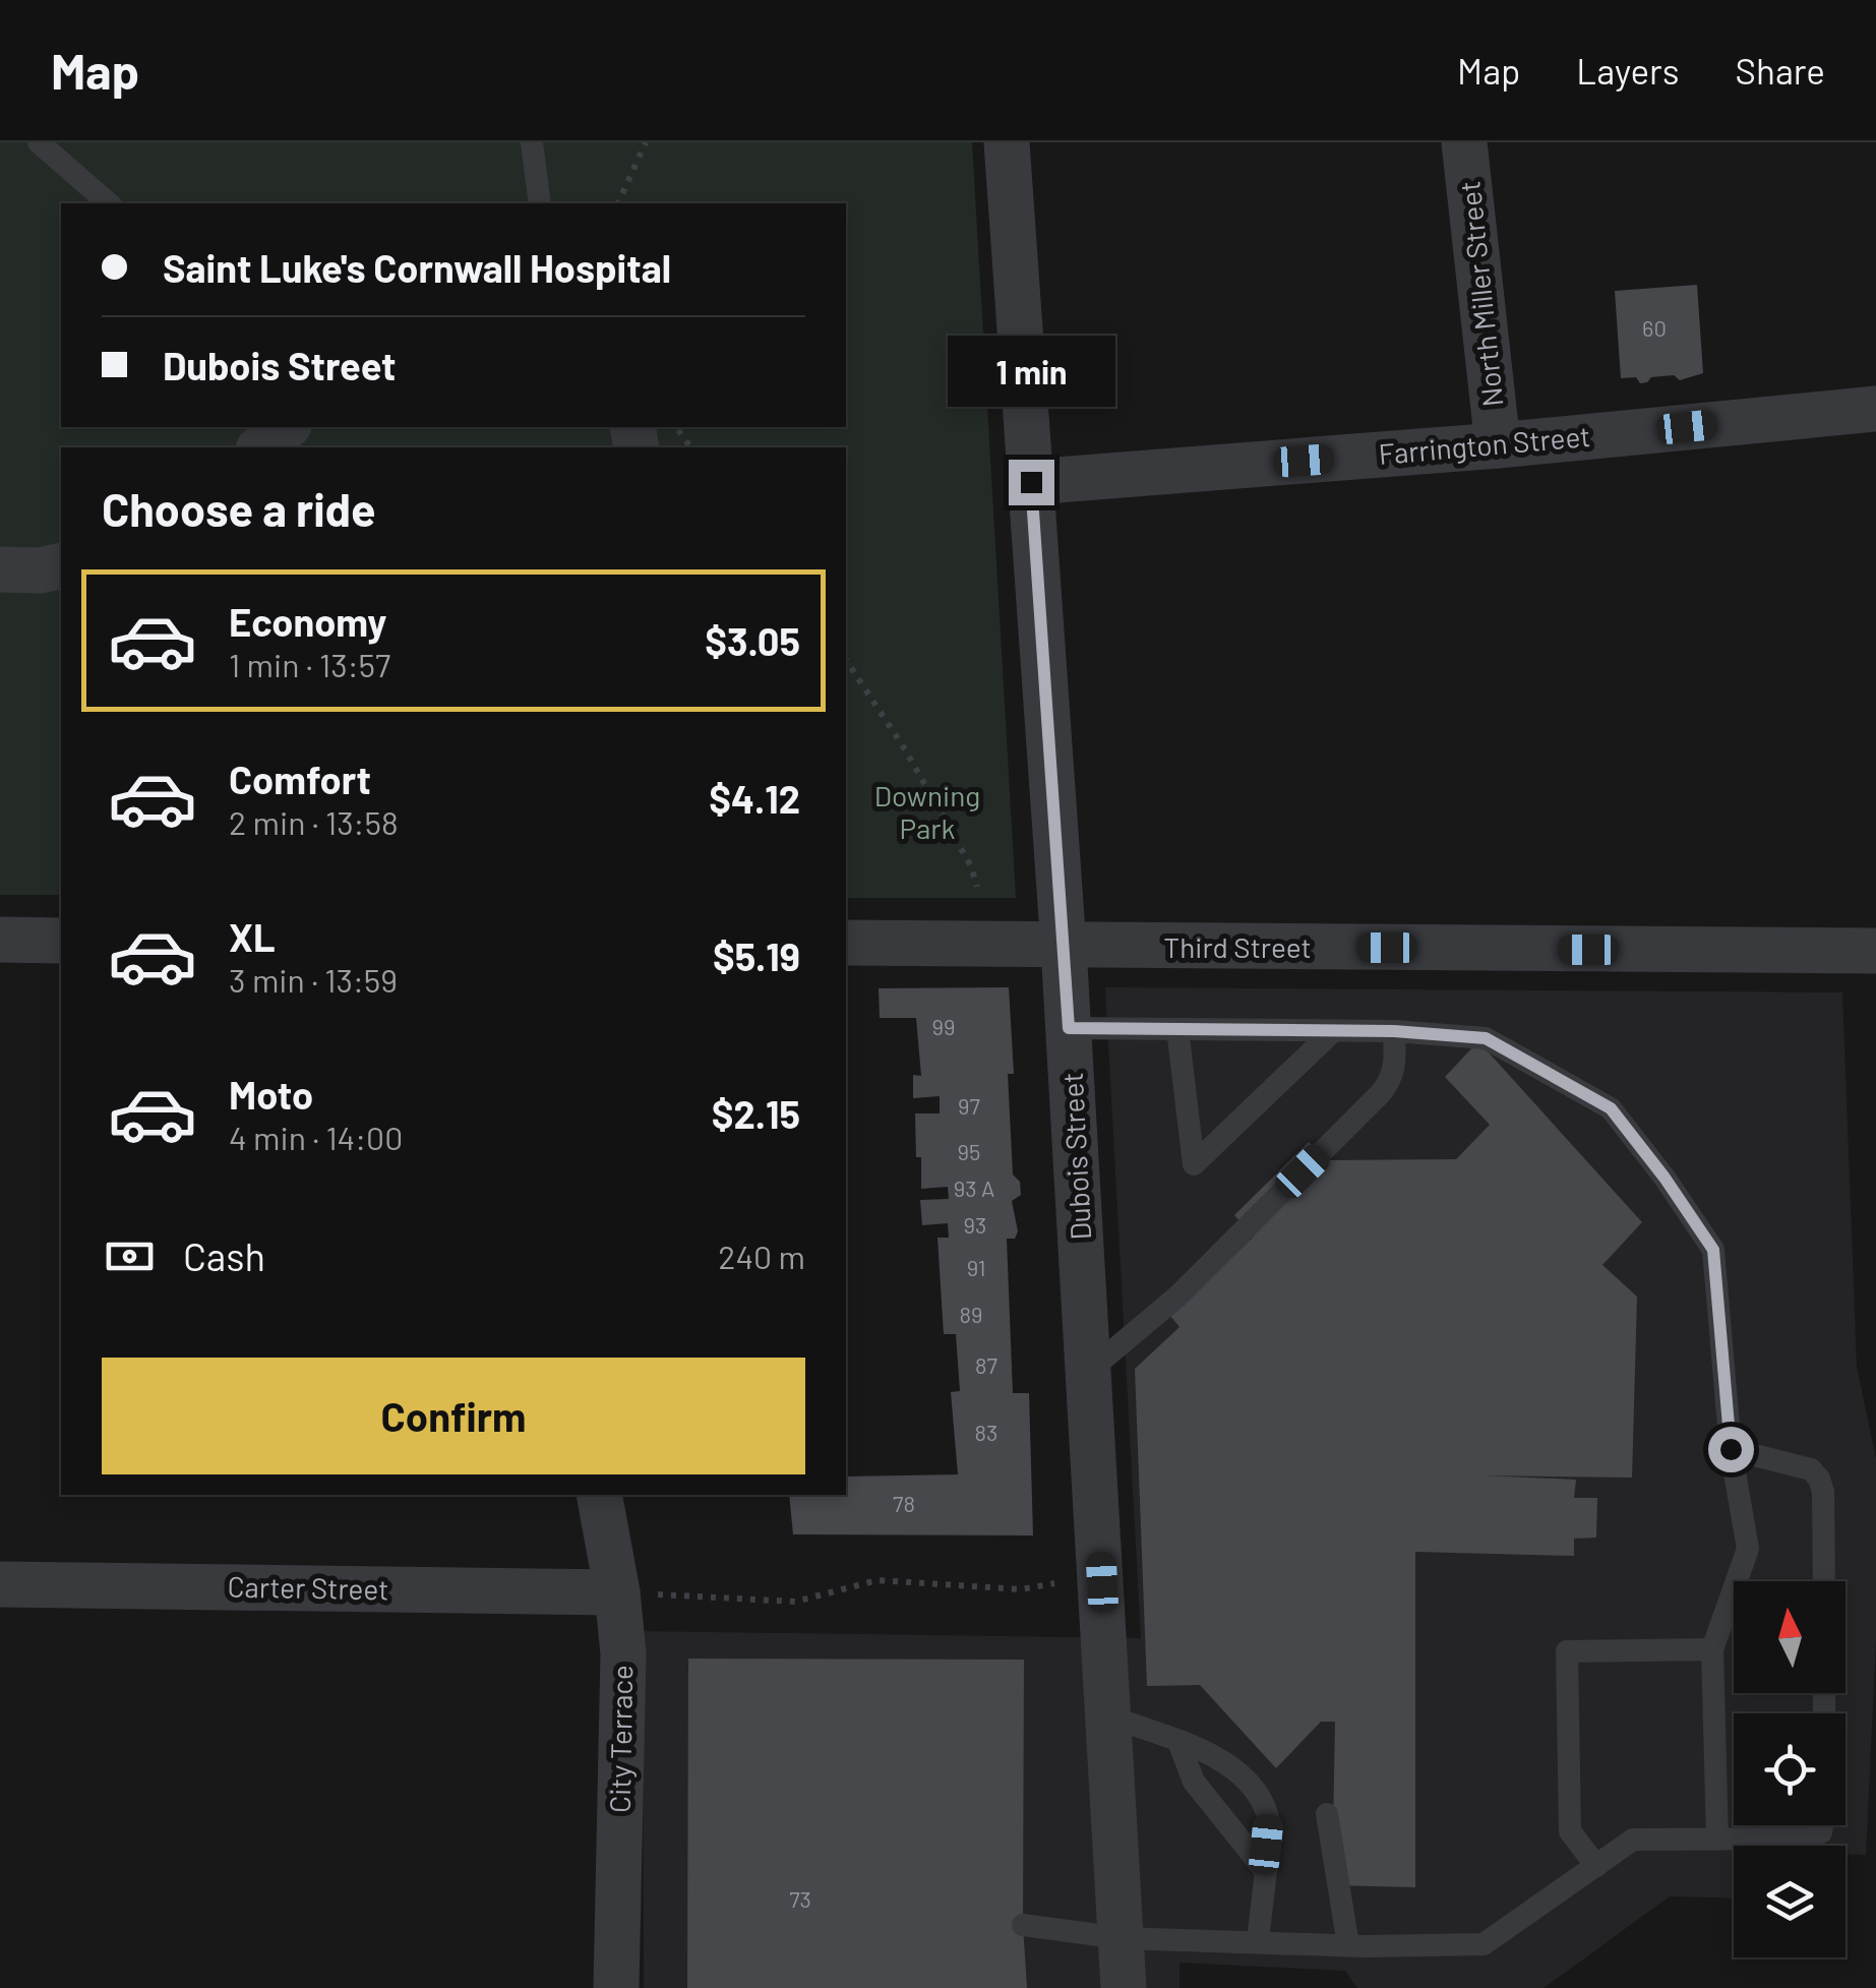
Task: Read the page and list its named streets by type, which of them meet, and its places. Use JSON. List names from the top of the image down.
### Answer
{
  "streets": {
    "street": [
      "North Miller Street",
      "Farrington Street",
      "Third Street",
      "Dubois Street",
      "Carter Street",
      "City Terrace"
    ]
  },
  "crossings": [
    ["North Miller Street", "Farrington Street"],
    ["Farrington Street", "Dubois Street"],
    ["Third Street", "Dubois Street"],
    ["Carter Street", "City Terrace"]
  ],
  "parks": ["Downing Park"],
  "house_numbers": [
    "60",
    "99",
    "97",
    "95",
    "93 A",
    "93",
    "91",
    "89",
    "87",
    "83",
    "78",
    "73"
  ],
  "north": "top",
  "page": {
    "header": "Map",
    "nav": ["Map", "Layers", "Share"],
    "banner": ["Saint Luke's Cornwall Hospital", "Dubois Street"],
    "bubble": "1 min",
    "heading": "Choose a ride",
    "list": [
      {
        "name": "Economy",
        "note": "1 min · 13:57",
        "value": "$3.05"
      },
      {
        "name": "Comfort",
        "note": "2 min · 13:58",
        "value": "$4.12"
      },
      {
        "name": "XL",
        "note": "3 min · 13:59",
        "value": "$5.19"
      },
      {
        "name": "Moto",
        "note": "4 min · 14:00",
        "value": "$2.15"
      }
    ],
    "pay": ["Cash", "240 m"],
    "buttons": "Confirm"
  }
}
